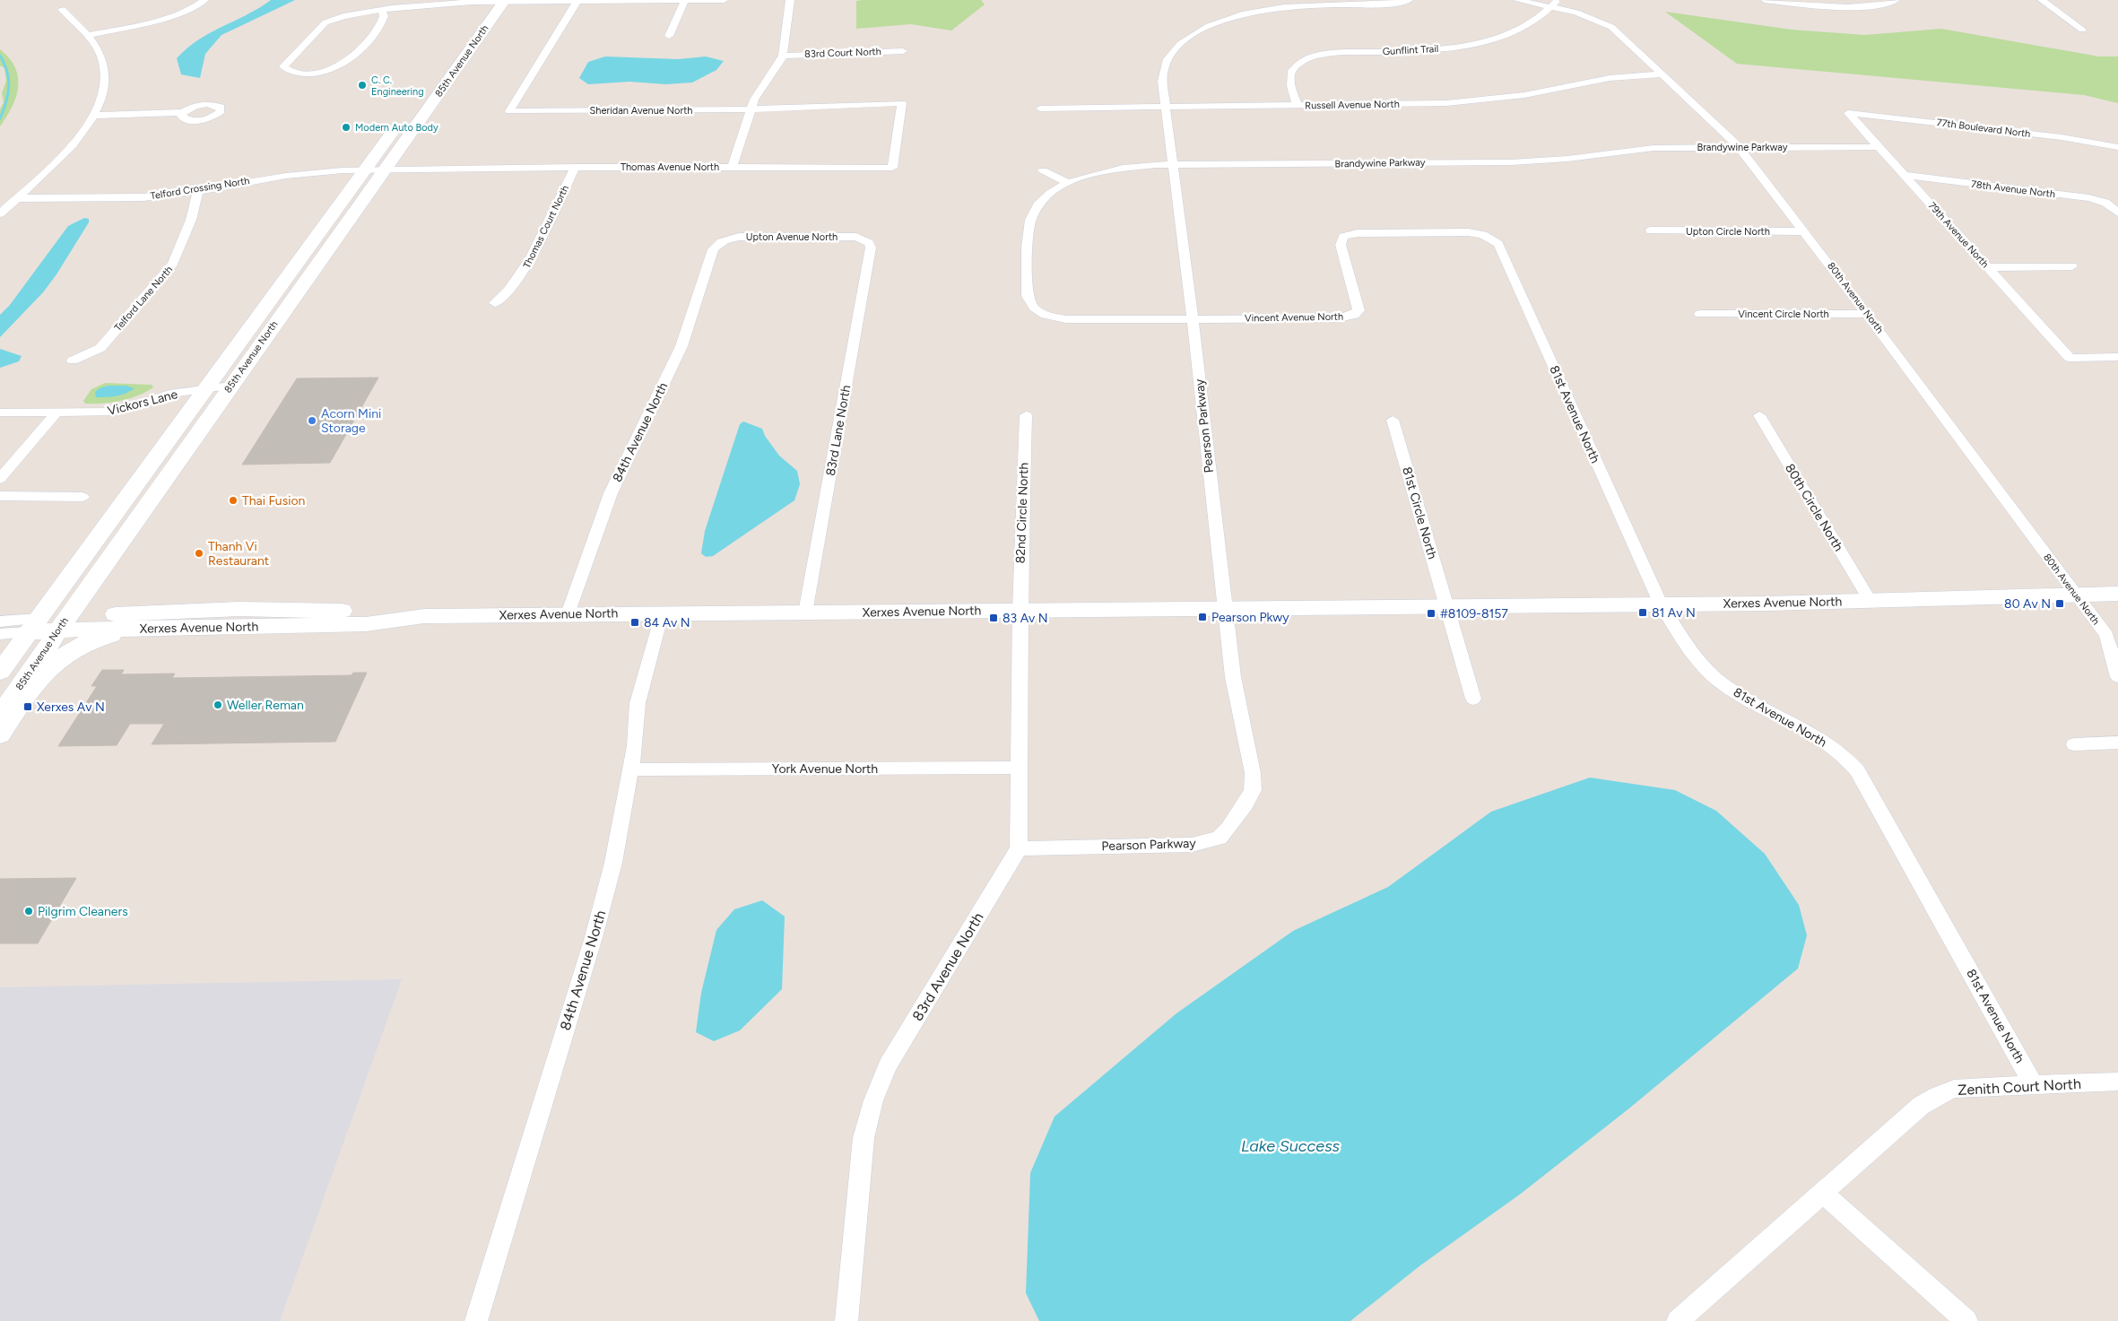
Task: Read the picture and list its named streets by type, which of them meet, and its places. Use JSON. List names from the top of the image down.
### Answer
{
  "streets": {
    "main road": ["85th Avenue North", "Xerxes Avenue North"],
    "street": [
      "Gunflint Trail",
      "83rd Court North",
      "Russell Avenue North",
      "Sheridan Avenue North",
      "77th Boulevard North",
      "Brandywine Parkway",
      "Thomas Avenue North",
      "Telford Crossing North",
      "78th Avenue North",
      "Thomas Court North",
      "Upton Circle North",
      "79th Avenue North",
      "Upton Avenue North",
      "80th Avenue North",
      "Telford Lane North",
      "Vincent Circle North",
      "Vincent Avenue North",
      "Vickors Lane",
      "81st Avenue North",
      "Pearson Parkway",
      "83rd Lane North",
      "84th Avenue North",
      "80th Circle North",
      "82nd Circle North",
      "81st Circle North",
      "York Avenue North",
      "83rd Avenue North",
      "Zenith Court North"
    ]
  },
  "crossings": [
    ["Gunflint Trail", "Russell Avenue North"],
    ["Gunflint Trail", "80th Avenue North"],
    ["85th Avenue North", "Thomas Avenue North"],
    ["85th Avenue North", "Telford Crossing North"],
    ["85th Avenue North", "Vickors Lane"],
    ["85th Avenue North", "Xerxes Avenue North"],
    ["Russell Avenue North", "80th Avenue North"],
    ["Russell Avenue North", "Pearson Parkway"],
    ["Sheridan Avenue North", "Thomas Avenue North"],
    ["77th Boulevard North", "79th Avenue North"],
    ["Brandywine Parkway", "79th Avenue North"],
    ["Brandywine Parkway", "80th Avenue North"],
    ["Brandywine Parkway", "Vincent Avenue North"],
    ["Brandywine Parkway", "Pearson Parkway"],
    ["Thomas Avenue North", "Telford Crossing North"],
    ["Thomas Avenue North", "Thomas Court North"],
    ["Telford Crossing North", "Telford Lane North"],
    ["78th Avenue North", "79th Avenue North"],
    ["Upton Circle North", "80th Avenue North"],
    ["Upton Avenue North", "83rd Lane North"],
    ["Upton Avenue North", "84th Avenue North"],
    ["80th Avenue North", "Vincent Circle North"],
    ["80th Avenue North", "Xerxes Avenue North"],
    ["Vincent Avenue North", "81st Avenue North"],
    ["Vincent Avenue North", "Pearson Parkway"],
    ["81st Avenue North", "Xerxes Avenue North"],
    ["81st Avenue North", "Zenith Court North"],
    ["Pearson Parkway", "Xerxes Avenue North"],
    ["Pearson Parkway", "83rd Avenue North"],
    ["83rd Lane North", "Xerxes Avenue North"],
    ["84th Avenue North", "Xerxes Avenue North"],
    ["84th Avenue North", "York Avenue North"],
    ["80th Circle North", "Xerxes Avenue North"],
    ["82nd Circle North", "Xerxes Avenue North"],
    ["82nd Circle North", "83rd Avenue North"],
    ["81st Circle North", "Xerxes Avenue North"],
    ["Xerxes Avenue North", "83rd Avenue North"],
    ["York Avenue North", "83rd Avenue North"]
  ],
  "water": ["Lake Success"],
  "places": {
    "other": [
      "C. C. Engineering",
      "Modern Auto Body",
      "Acorn Mini Storage",
      "Thai Fusion",
      "Thanh Vi Restaurant",
      "Weller Reman",
      "Pilgrim Cleaners"
    ],
    "transit": [
      "80 Av N",
      "81 Av N",
      "#8109-8157",
      "Pearson Pkwy",
      "83 Av N",
      "84 Av N",
      "Xerxes Av N"
    ]
  }
}
